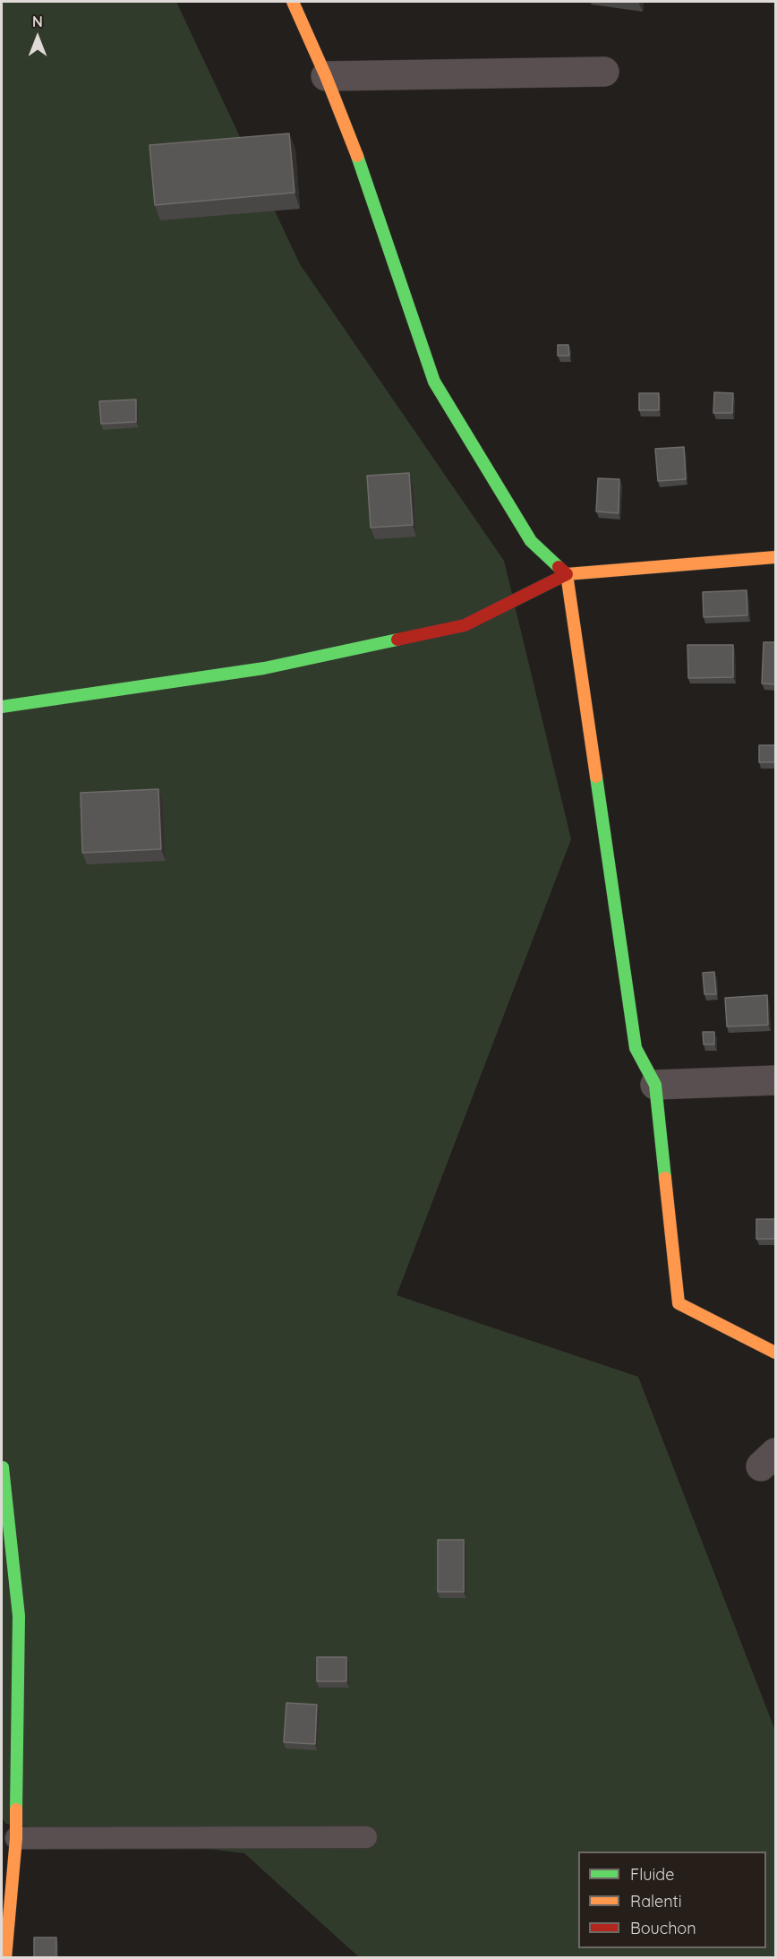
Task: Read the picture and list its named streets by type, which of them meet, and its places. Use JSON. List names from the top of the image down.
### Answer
{
  "legend": ["Fluide", "Ralenti", "Bouchon"],
  "north": "top"
}
